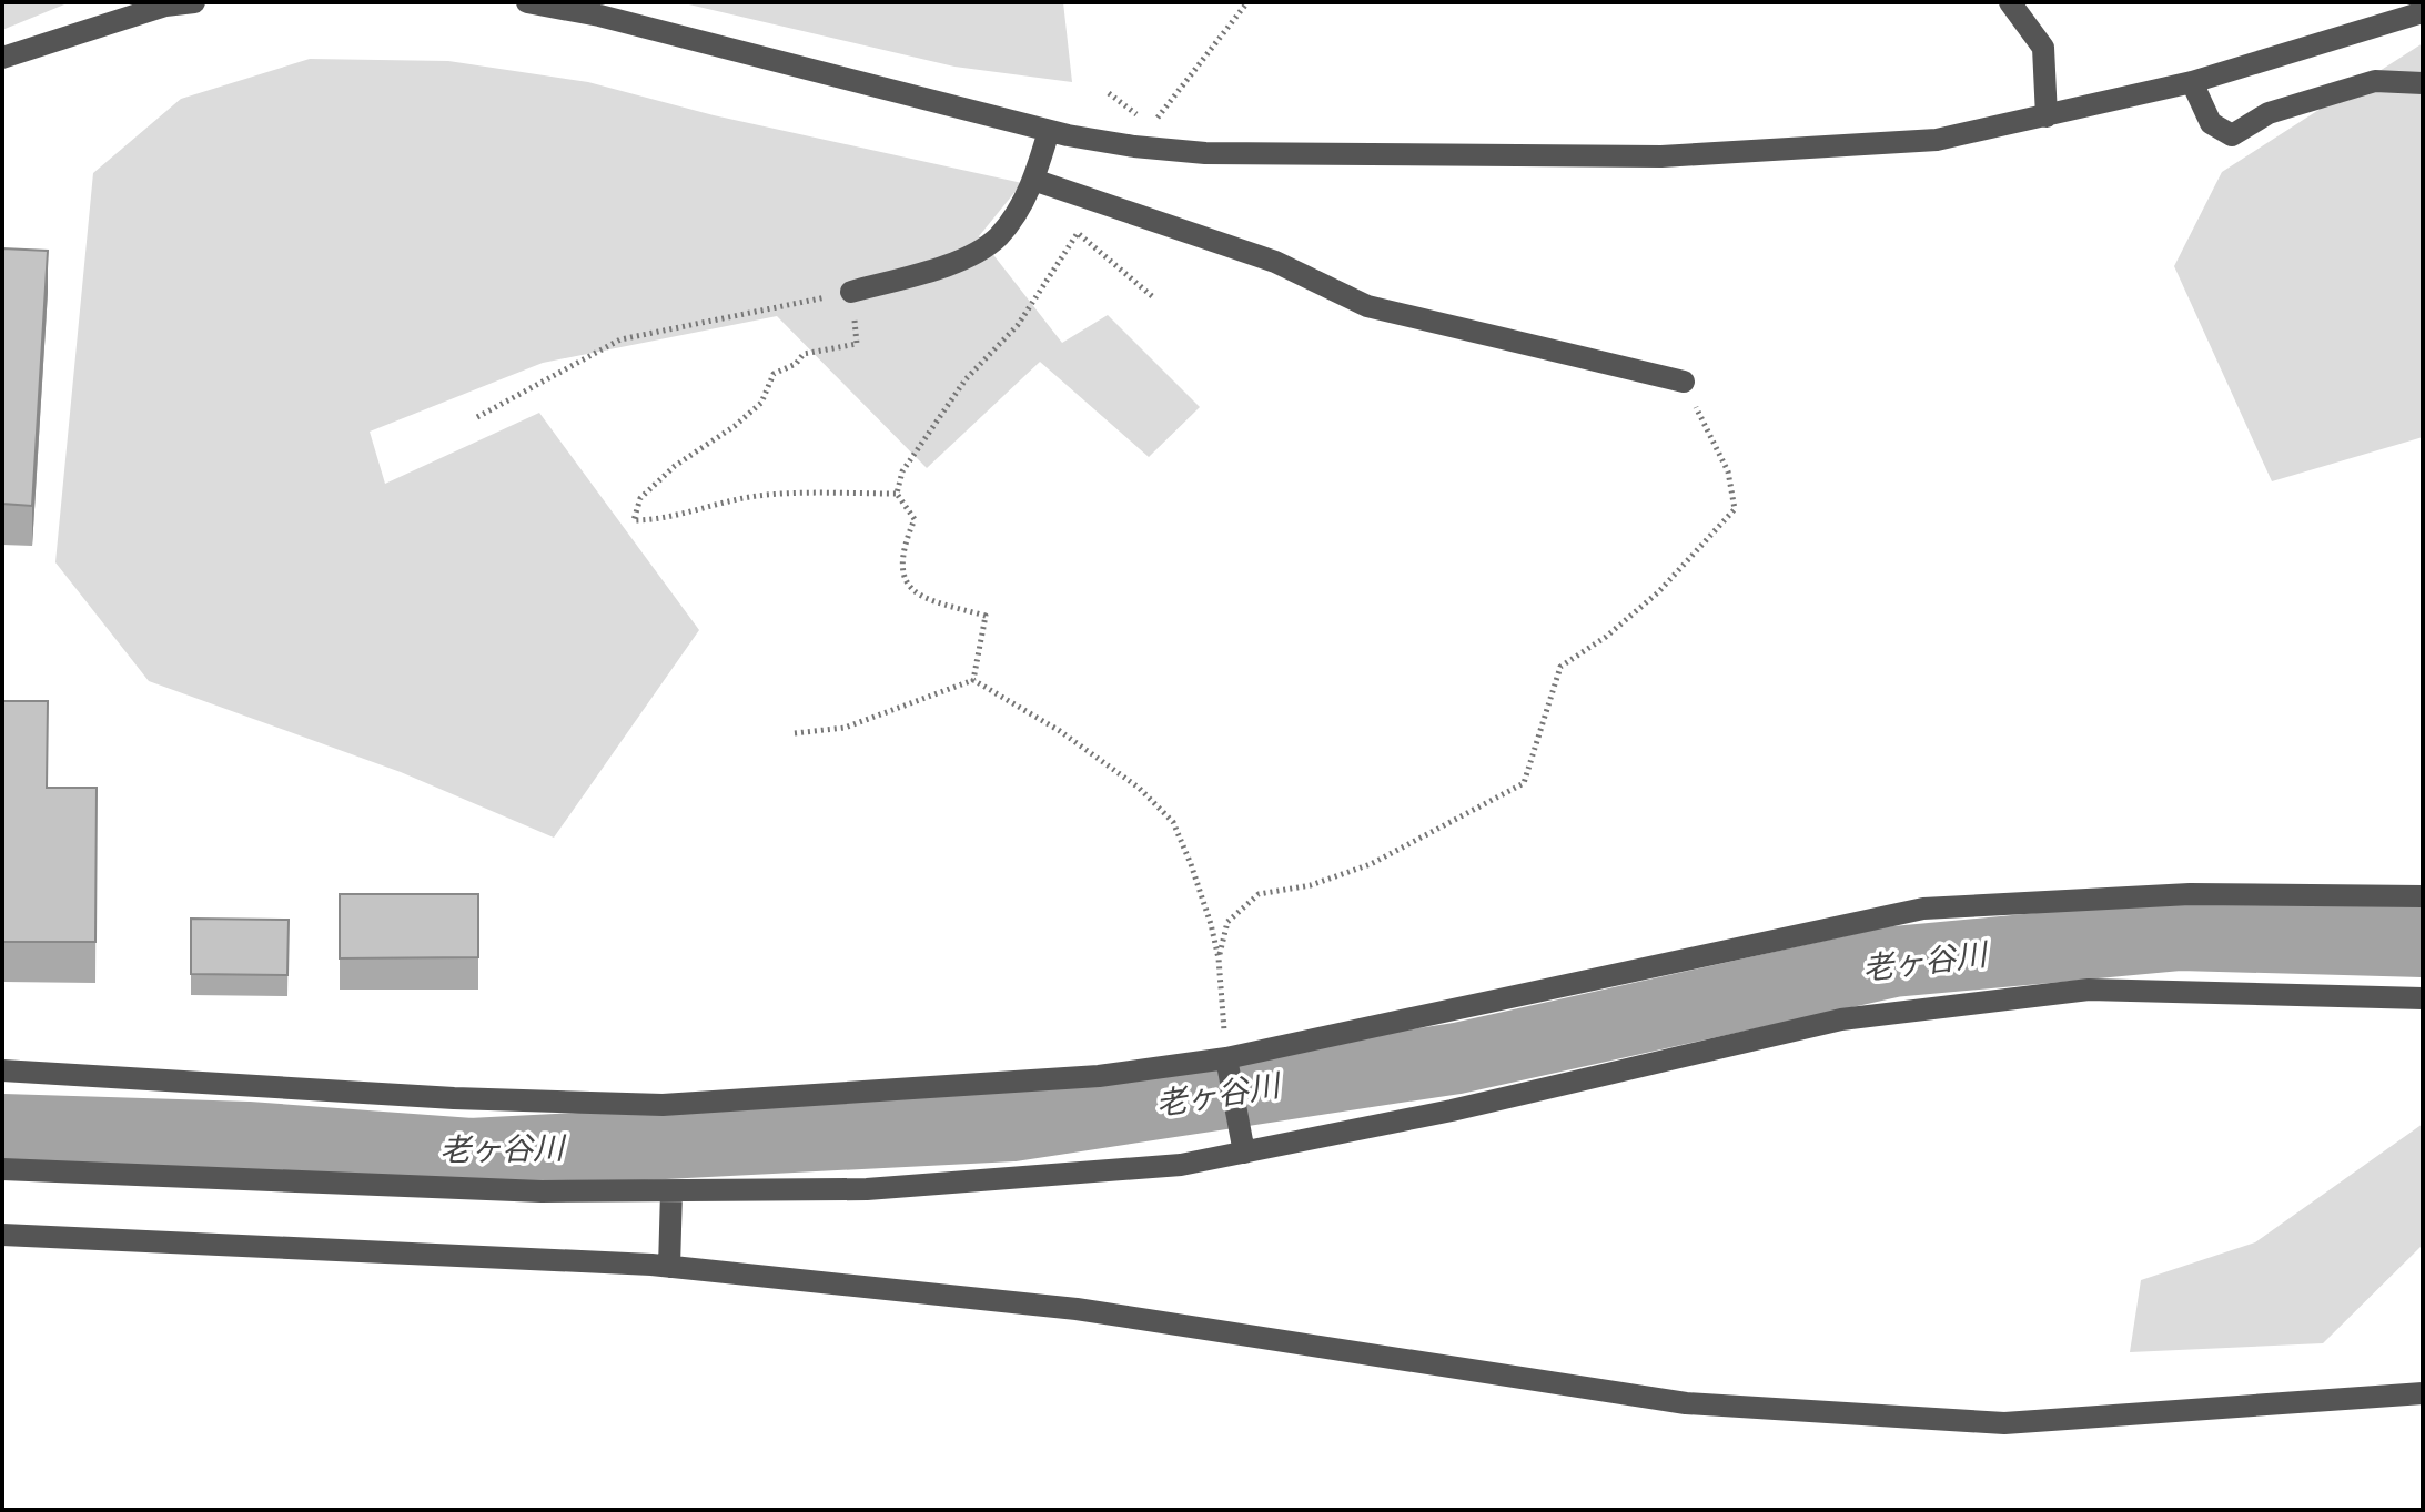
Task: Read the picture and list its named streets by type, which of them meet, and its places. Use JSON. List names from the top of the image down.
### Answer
{
  "water": ["老ヶ谷川"]
}
